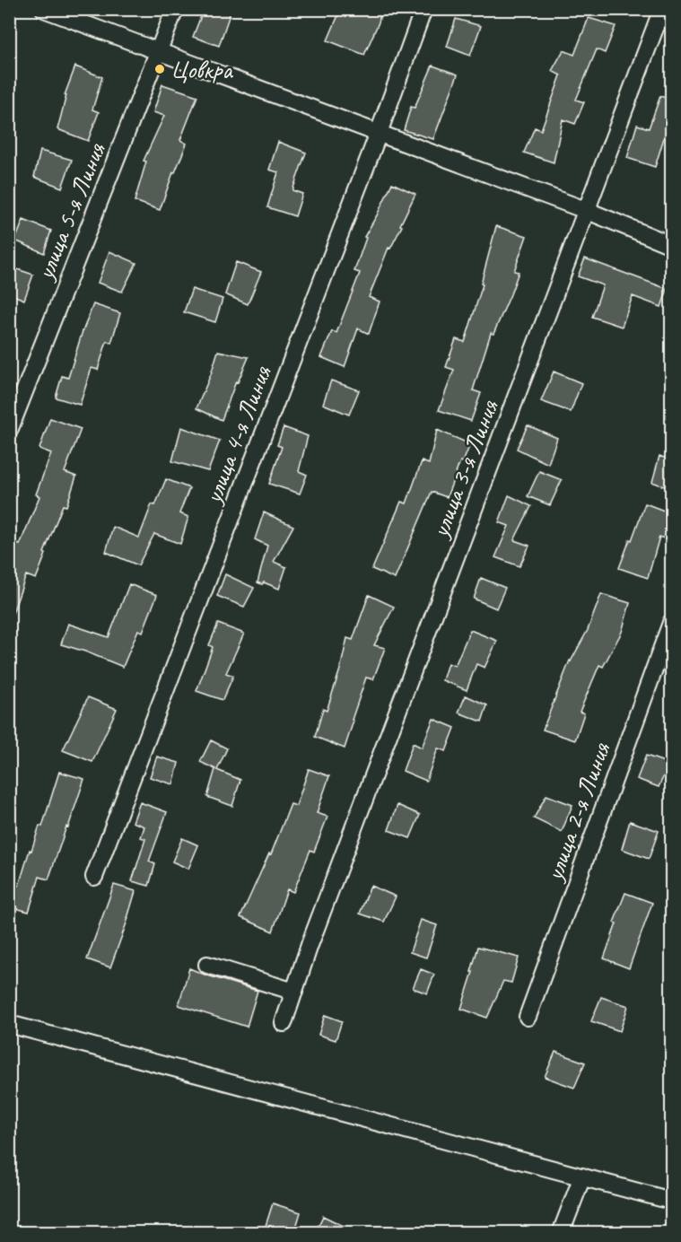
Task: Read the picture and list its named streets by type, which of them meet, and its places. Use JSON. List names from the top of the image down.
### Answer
{
  "streets": {
    "street": [
      "улица 5-я Линия",
      "улица 4-я Линия",
      "улица 3-я Линия",
      "улица 2-я Линия"
    ]
  },
  "places": ["Цовкра"]
}
